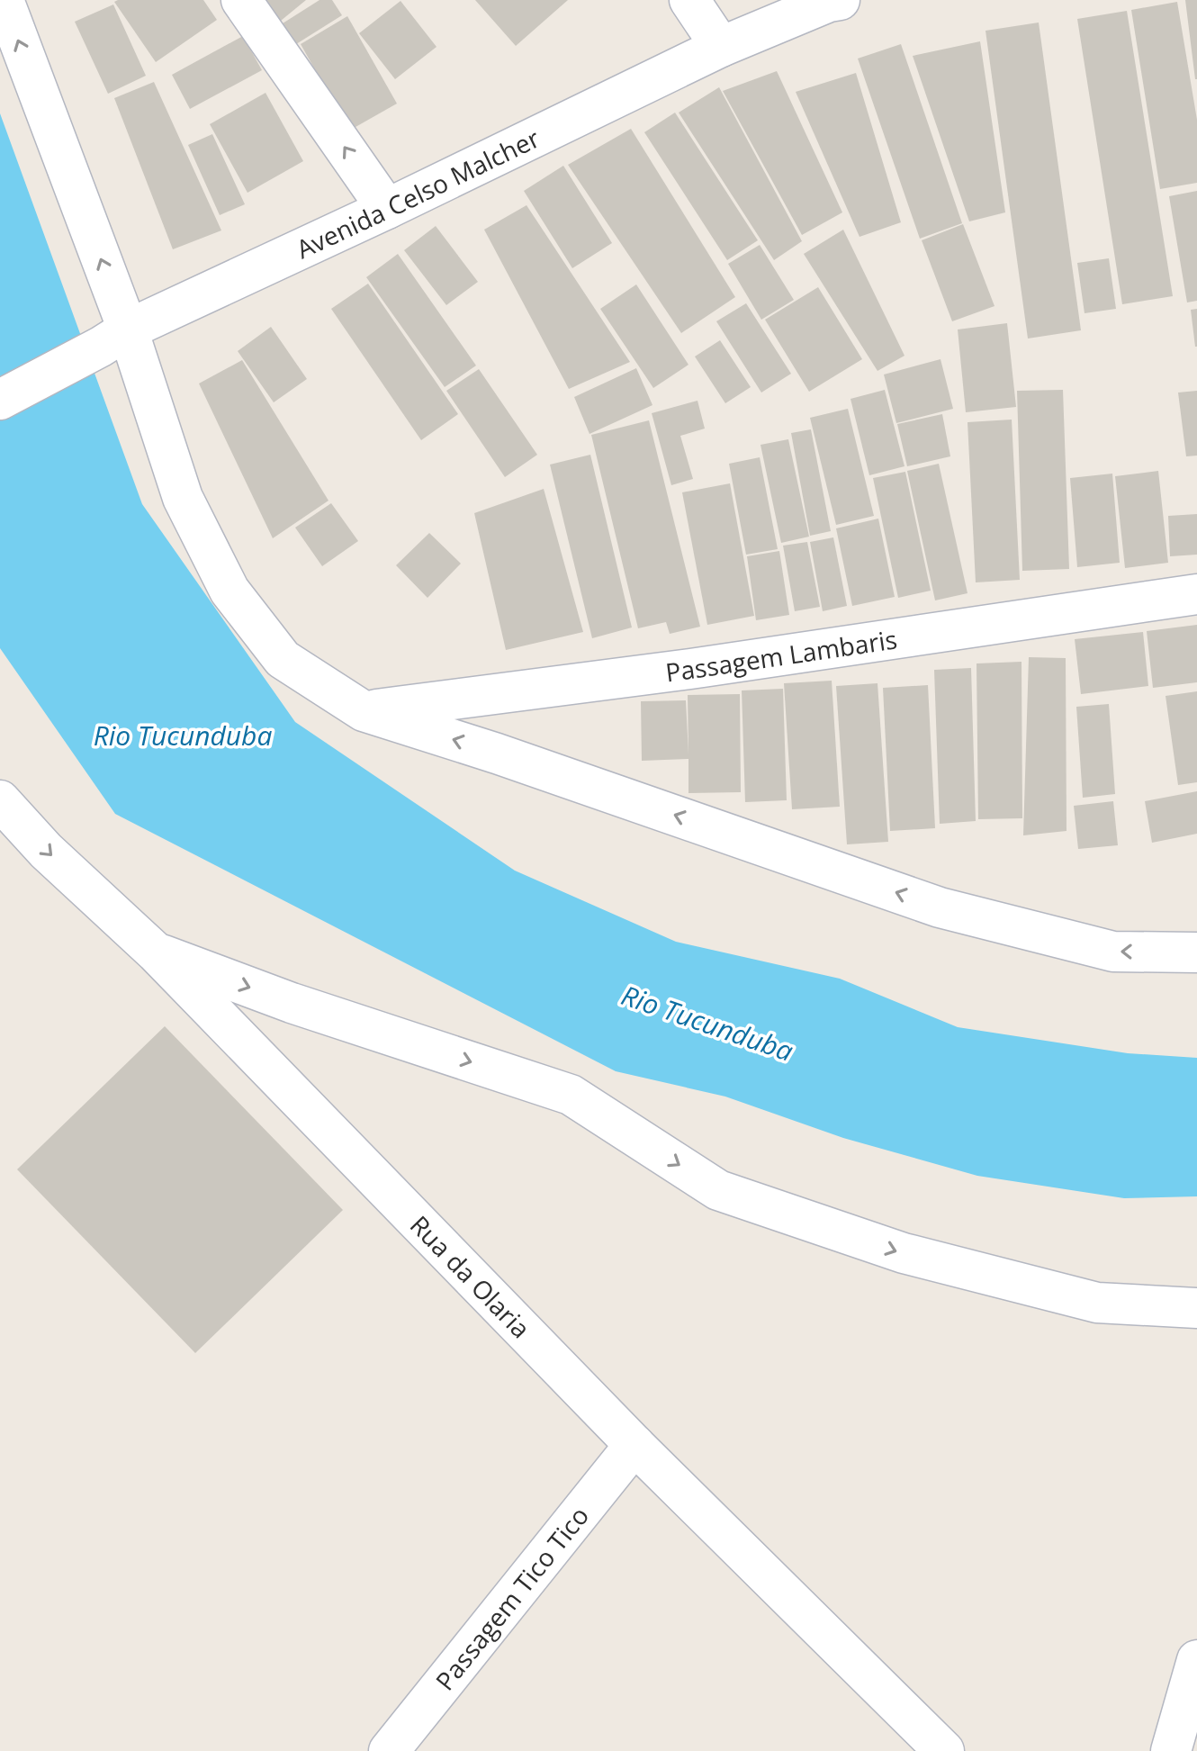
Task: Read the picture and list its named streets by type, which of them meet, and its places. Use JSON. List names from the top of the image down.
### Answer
{
  "streets": {
    "street": [
      "Avenida Celso Malcher",
      "Passagem Lambaris",
      "Rua da Olaria",
      "Passagem Tico Tico"
    ]
  },
  "crossings": [
    ["Rua da Olaria", "Passagem Tico Tico"]
  ],
  "water": ["Rio Tucunduba"]
}
